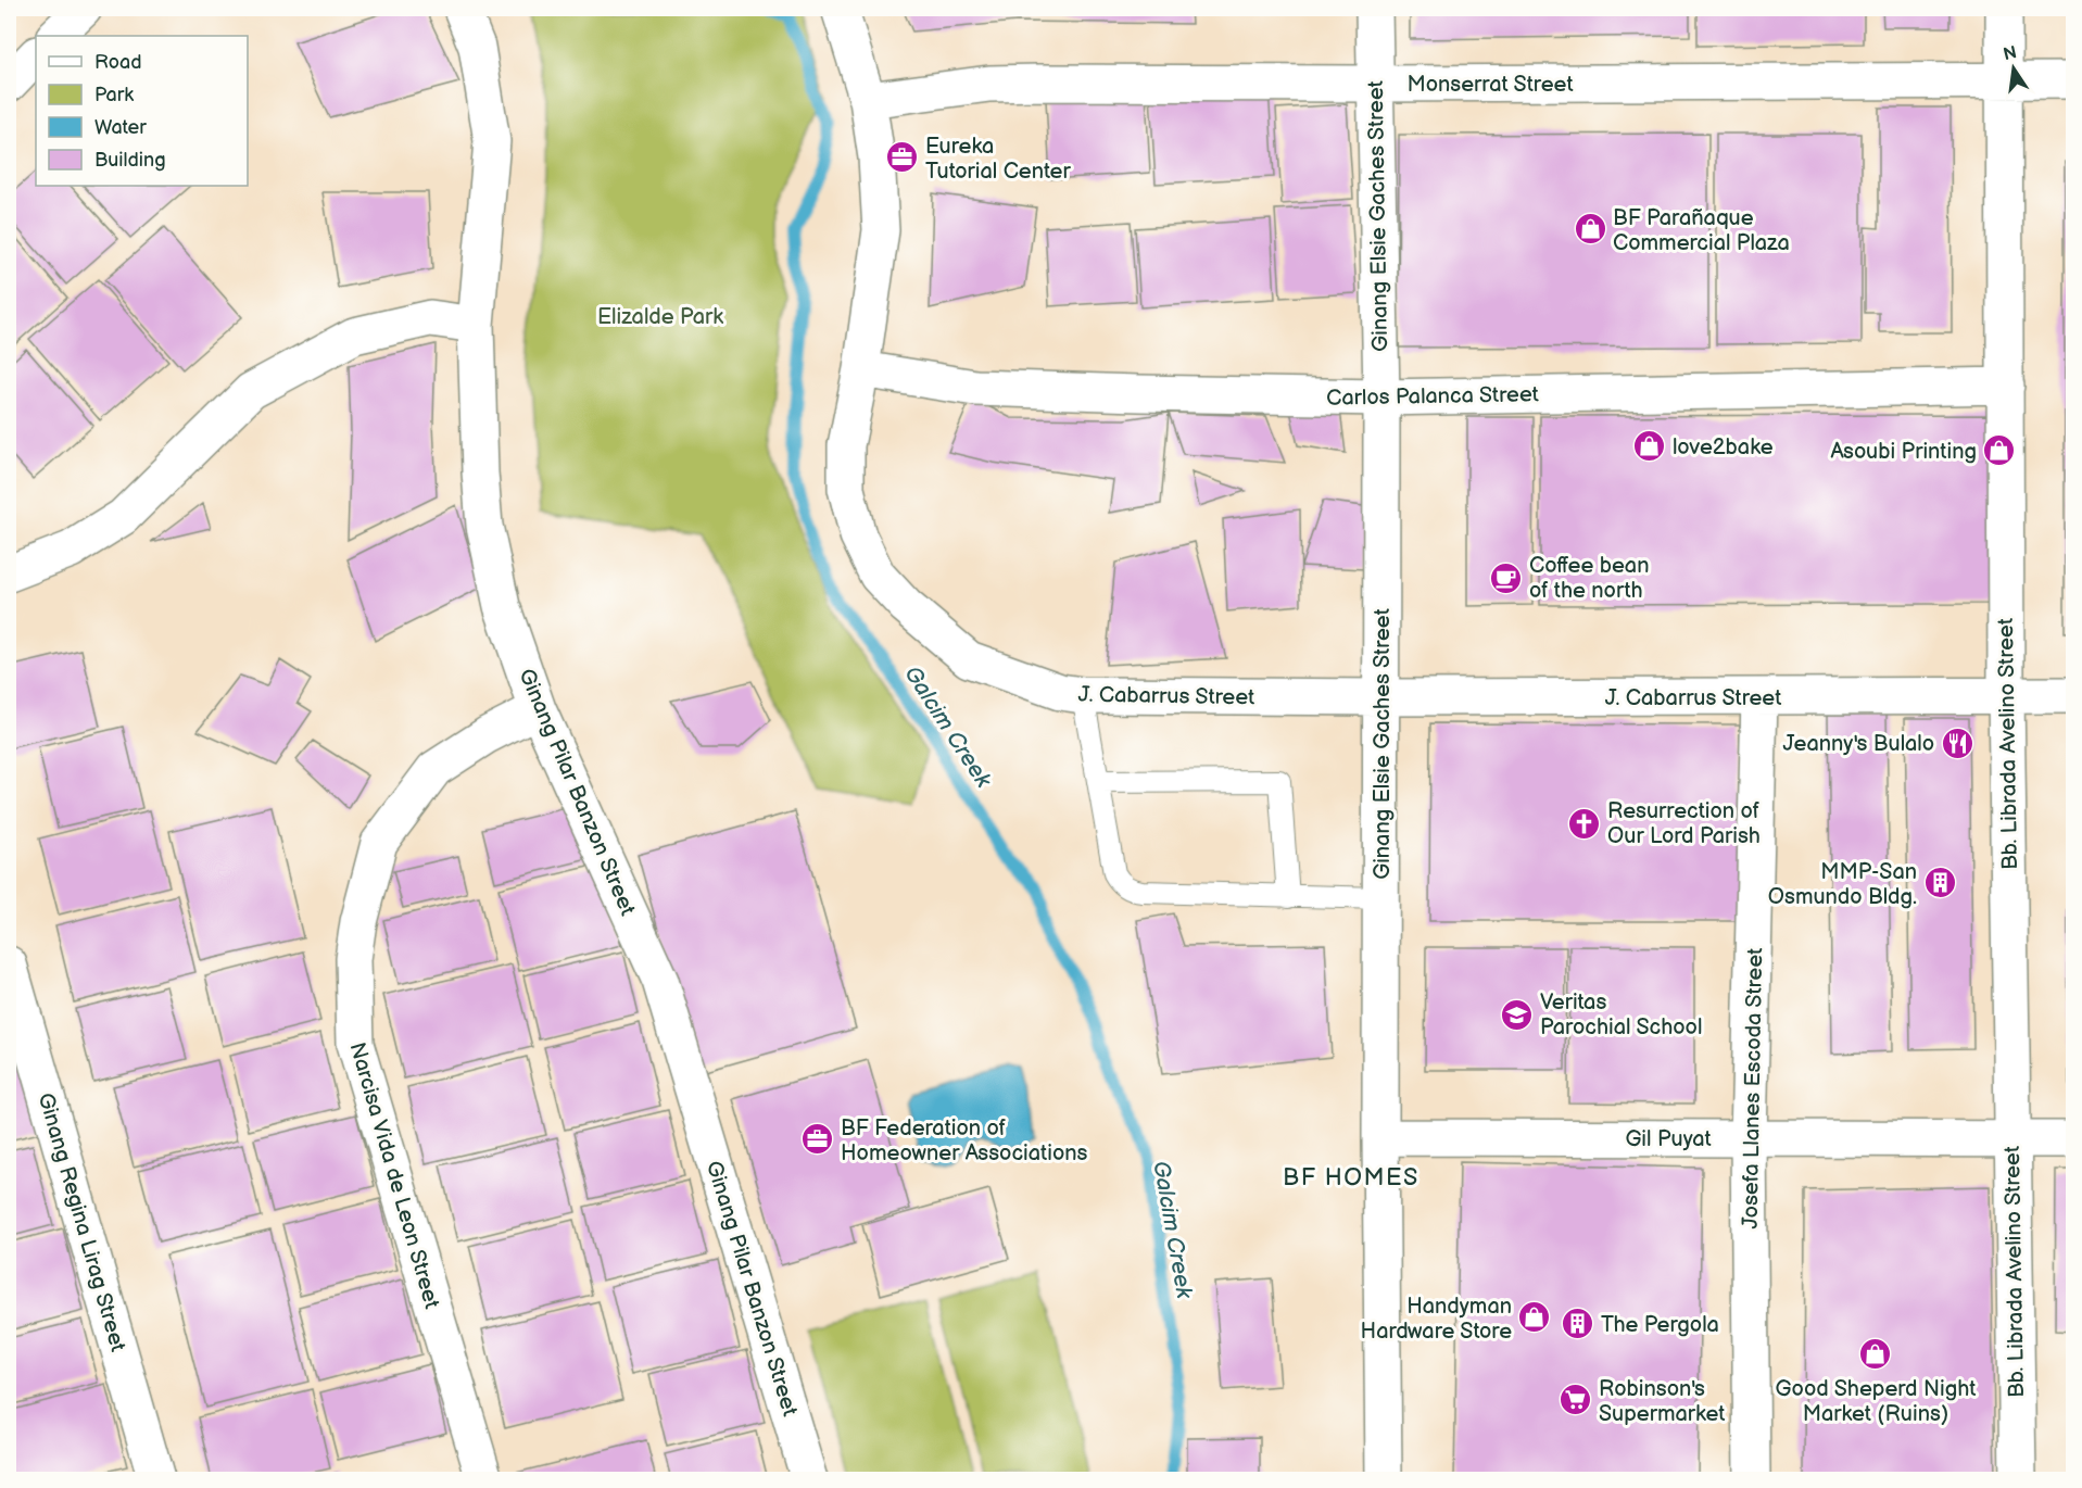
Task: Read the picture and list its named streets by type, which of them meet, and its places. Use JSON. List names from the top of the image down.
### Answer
{
  "streets": {
    "street": [
      "Monserrat Street",
      "Ginang Elsie Gaches Street",
      "Carlos Palanca Street",
      "J. Cabarrus Street",
      "Bb. Librada Avelino Street",
      "Ginang Pilar Banzon Street",
      "Josefa Llanes Escoda Street",
      "Gil Puyat",
      "Narcisa Vida de Leon Street",
      "Ginang Regina Lirag Street"
    ]
  },
  "crossings": [
    ["Monserrat Street", "Ginang Elsie Gaches Street"],
    ["Monserrat Street", "J. Cabarrus Street"],
    ["Monserrat Street", "Bb. Librada Avelino Street"],
    ["Ginang Elsie Gaches Street", "Carlos Palanca Street"],
    ["Ginang Elsie Gaches Street", "J. Cabarrus Street"],
    ["Ginang Elsie Gaches Street", "Gil Puyat"],
    ["Carlos Palanca Street", "J. Cabarrus Street"],
    ["Carlos Palanca Street", "Bb. Librada Avelino Street"],
    ["J. Cabarrus Street", "Bb. Librada Avelino Street"],
    ["J. Cabarrus Street", "Josefa Llanes Escoda Street"],
    ["Bb. Librada Avelino Street", "Gil Puyat"],
    ["Ginang Pilar Banzon Street", "Narcisa Vida de Leon Street"],
    ["Josefa Llanes Escoda Street", "Gil Puyat"]
  ],
  "districts": ["BF HOMES"],
  "water": ["Galcim Creek"],
  "parks": ["Elizalde Park"],
  "places": {
    "office": ["Eureka Tutorial Center", "BF Federation of Homeowner Associations"],
    "shop": [
      "BF Parañaque Commercial Plaza",
      "love2bake",
      "Asoubi Printing",
      "Handyman Hardware Store",
      "Good Sheperd Night Market (Ruins)"
    ],
    "cafe": ["Coffee bean of the north"],
    "restaurant": ["Jeanny's Bulalo"],
    "church": ["Resurrection of Our Lord Parish"],
    "building": ["MMP-San Osmundo Bldg.", "The Pergola"],
    "school or university": ["Veritas Parochial School"],
    "supermarket": ["Robinson's Supermarket"]
  },
  "legend": [
    "Road",
    "Park",
    "Water",
    "Building"
  ],
  "north": "top"
}
